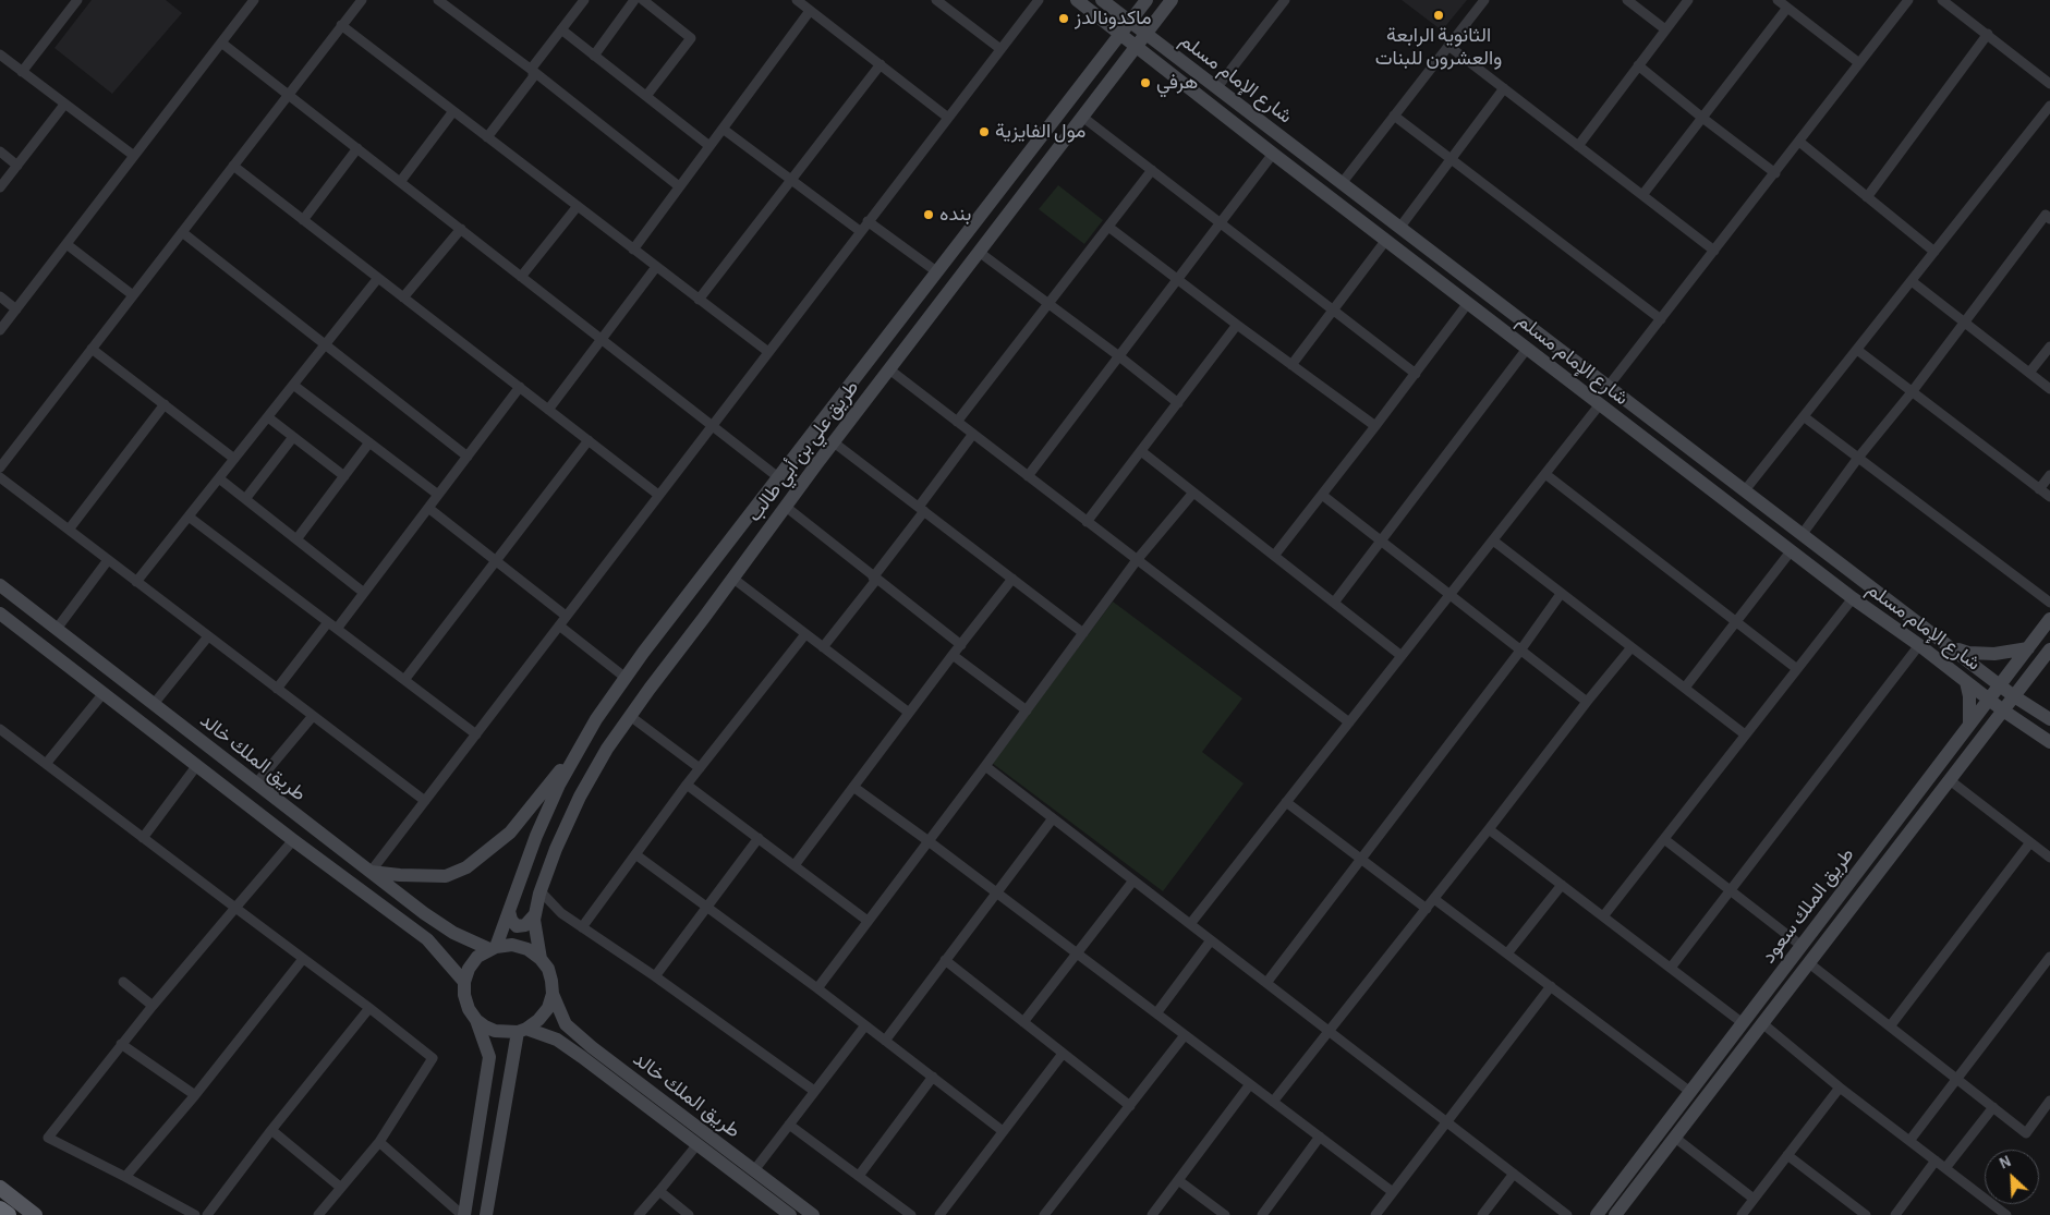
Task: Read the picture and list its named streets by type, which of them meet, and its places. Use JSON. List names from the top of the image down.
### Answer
{
  "streets": {
    "main road": [
      "شارع الإمام مسلم",
      "طريق علي بن أبي طالب",
      "طريق الملك خالد",
      "طريق الملك سعود"
    ]
  },
  "crossings": [
    ["شارع الإمام مسلم", "طريق علي بن أبي طالب"],
    ["شارع الإمام مسلم", "طريق الملك سعود"],
    ["طريق علي بن أبي طالب", "طريق الملك خالد"]
  ],
  "places": [
    "الثانوية الرابعة والعشرون للبنات",
    "ماكدونالدز",
    "هرفي",
    "مول الفايزية",
    "بنده"
  ],
  "north": "top left"
}
